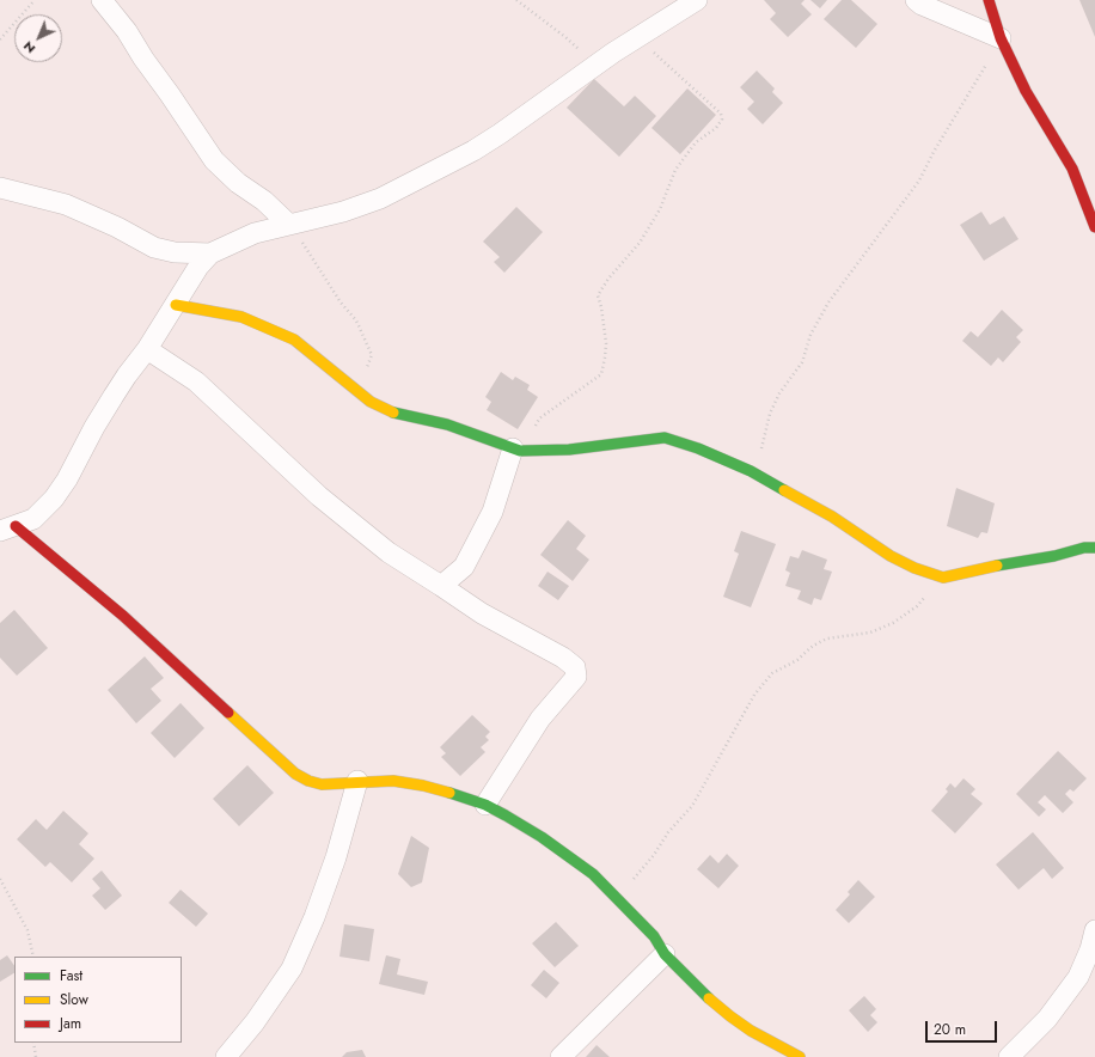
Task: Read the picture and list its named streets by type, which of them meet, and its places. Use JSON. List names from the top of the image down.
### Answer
{
  "legend": ["Fast", "Slow", "Jam"],
  "scale_bar": "20 m",
  "north": "bottom left"
}
